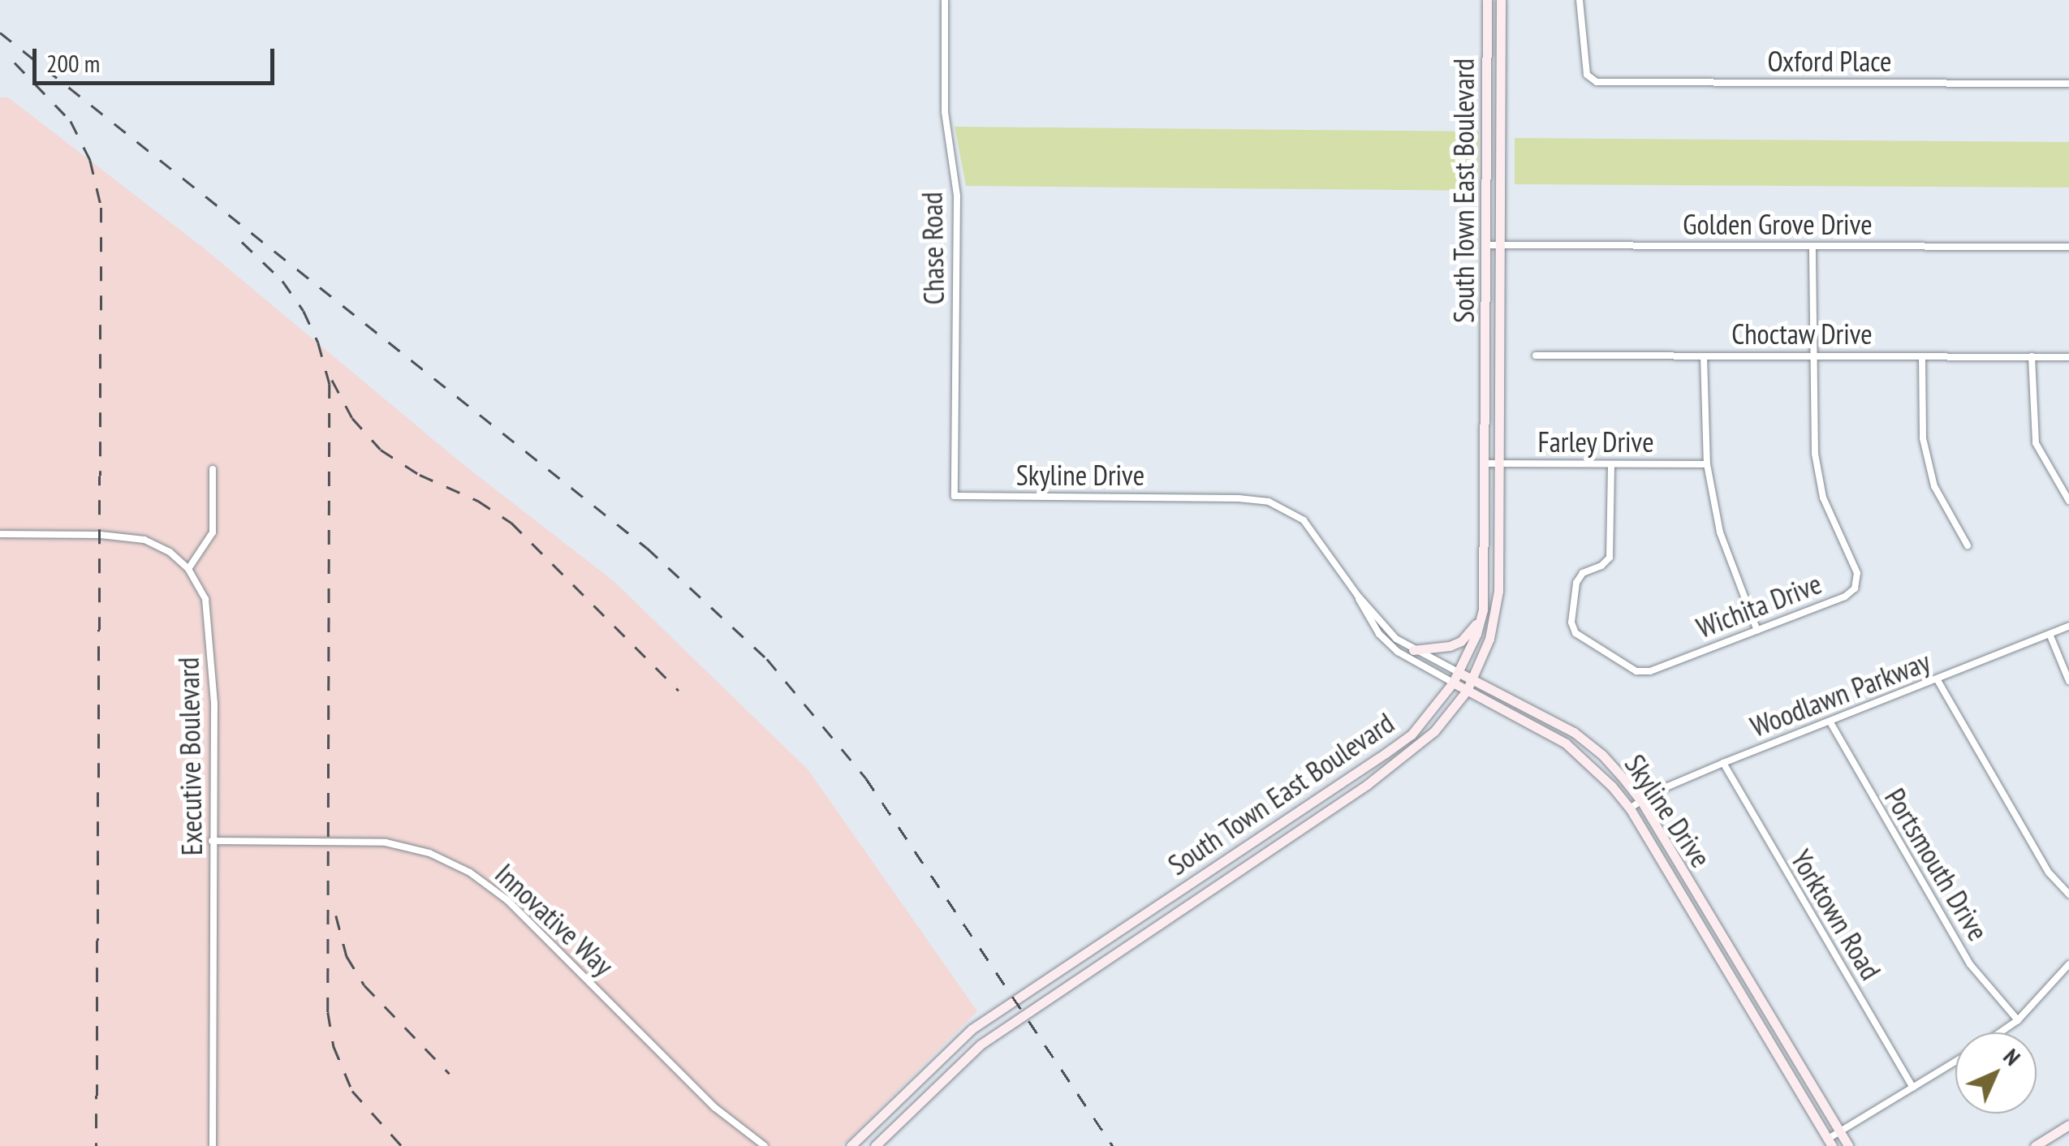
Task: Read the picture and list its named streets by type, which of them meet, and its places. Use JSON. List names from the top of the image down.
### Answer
{
  "streets": {
    "main road": ["South Town East Boulevard", "Skyline Drive"],
    "street": [
      "Oxford Place",
      "Golden Grove Drive",
      "Chase Road",
      "Choctaw Drive",
      "Farley Drive",
      "Wichita Drive",
      "Woodlawn Parkway",
      "Executive Boulevard",
      "Portsmouth Drive",
      "Yorktown Road",
      "Innovative Way"
    ]
  },
  "crossings": [
    ["South Town East Boulevard", "Golden Grove Drive"],
    ["South Town East Boulevard", "Farley Drive"],
    ["South Town East Boulevard", "Skyline Drive"],
    ["Golden Grove Drive", "Wichita Drive"],
    ["Chase Road", "Skyline Drive"],
    ["Choctaw Drive", "Wichita Drive"],
    ["Farley Drive", "Wichita Drive"],
    ["Skyline Drive", "Woodlawn Parkway"],
    ["Woodlawn Parkway", "Portsmouth Drive"],
    ["Woodlawn Parkway", "Yorktown Road"],
    ["Executive Boulevard", "Innovative Way"]
  ],
  "scale_bar": "200 m",
  "north": "top right"
}
